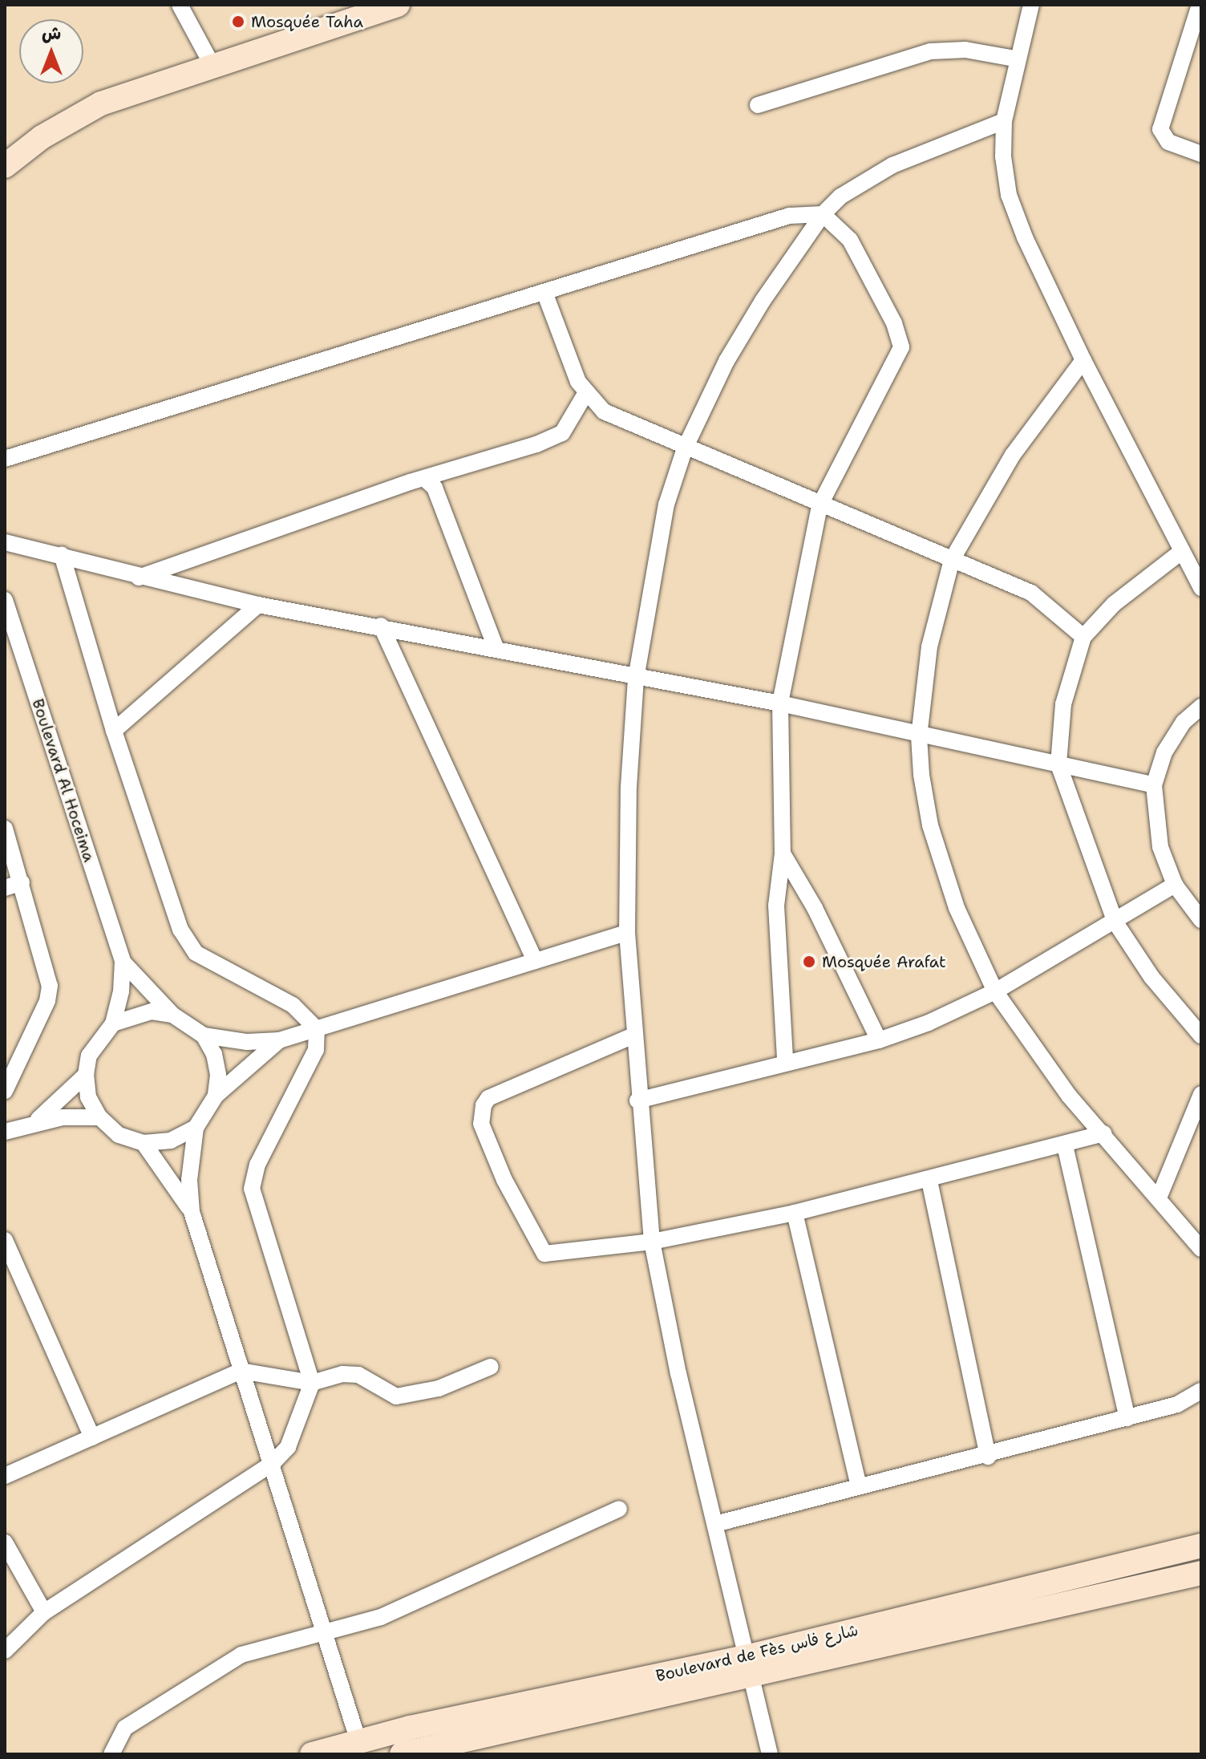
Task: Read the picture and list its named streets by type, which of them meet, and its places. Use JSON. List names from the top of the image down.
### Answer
{
  "streets": {
    "main road": ["Boulevard de Fès شارع فاس"],
    "street": ["Boulevard Al Hoceima"]
  },
  "places": ["Mosquée Taha", "Mosquée Arafat"],
  "north": "top"
}
